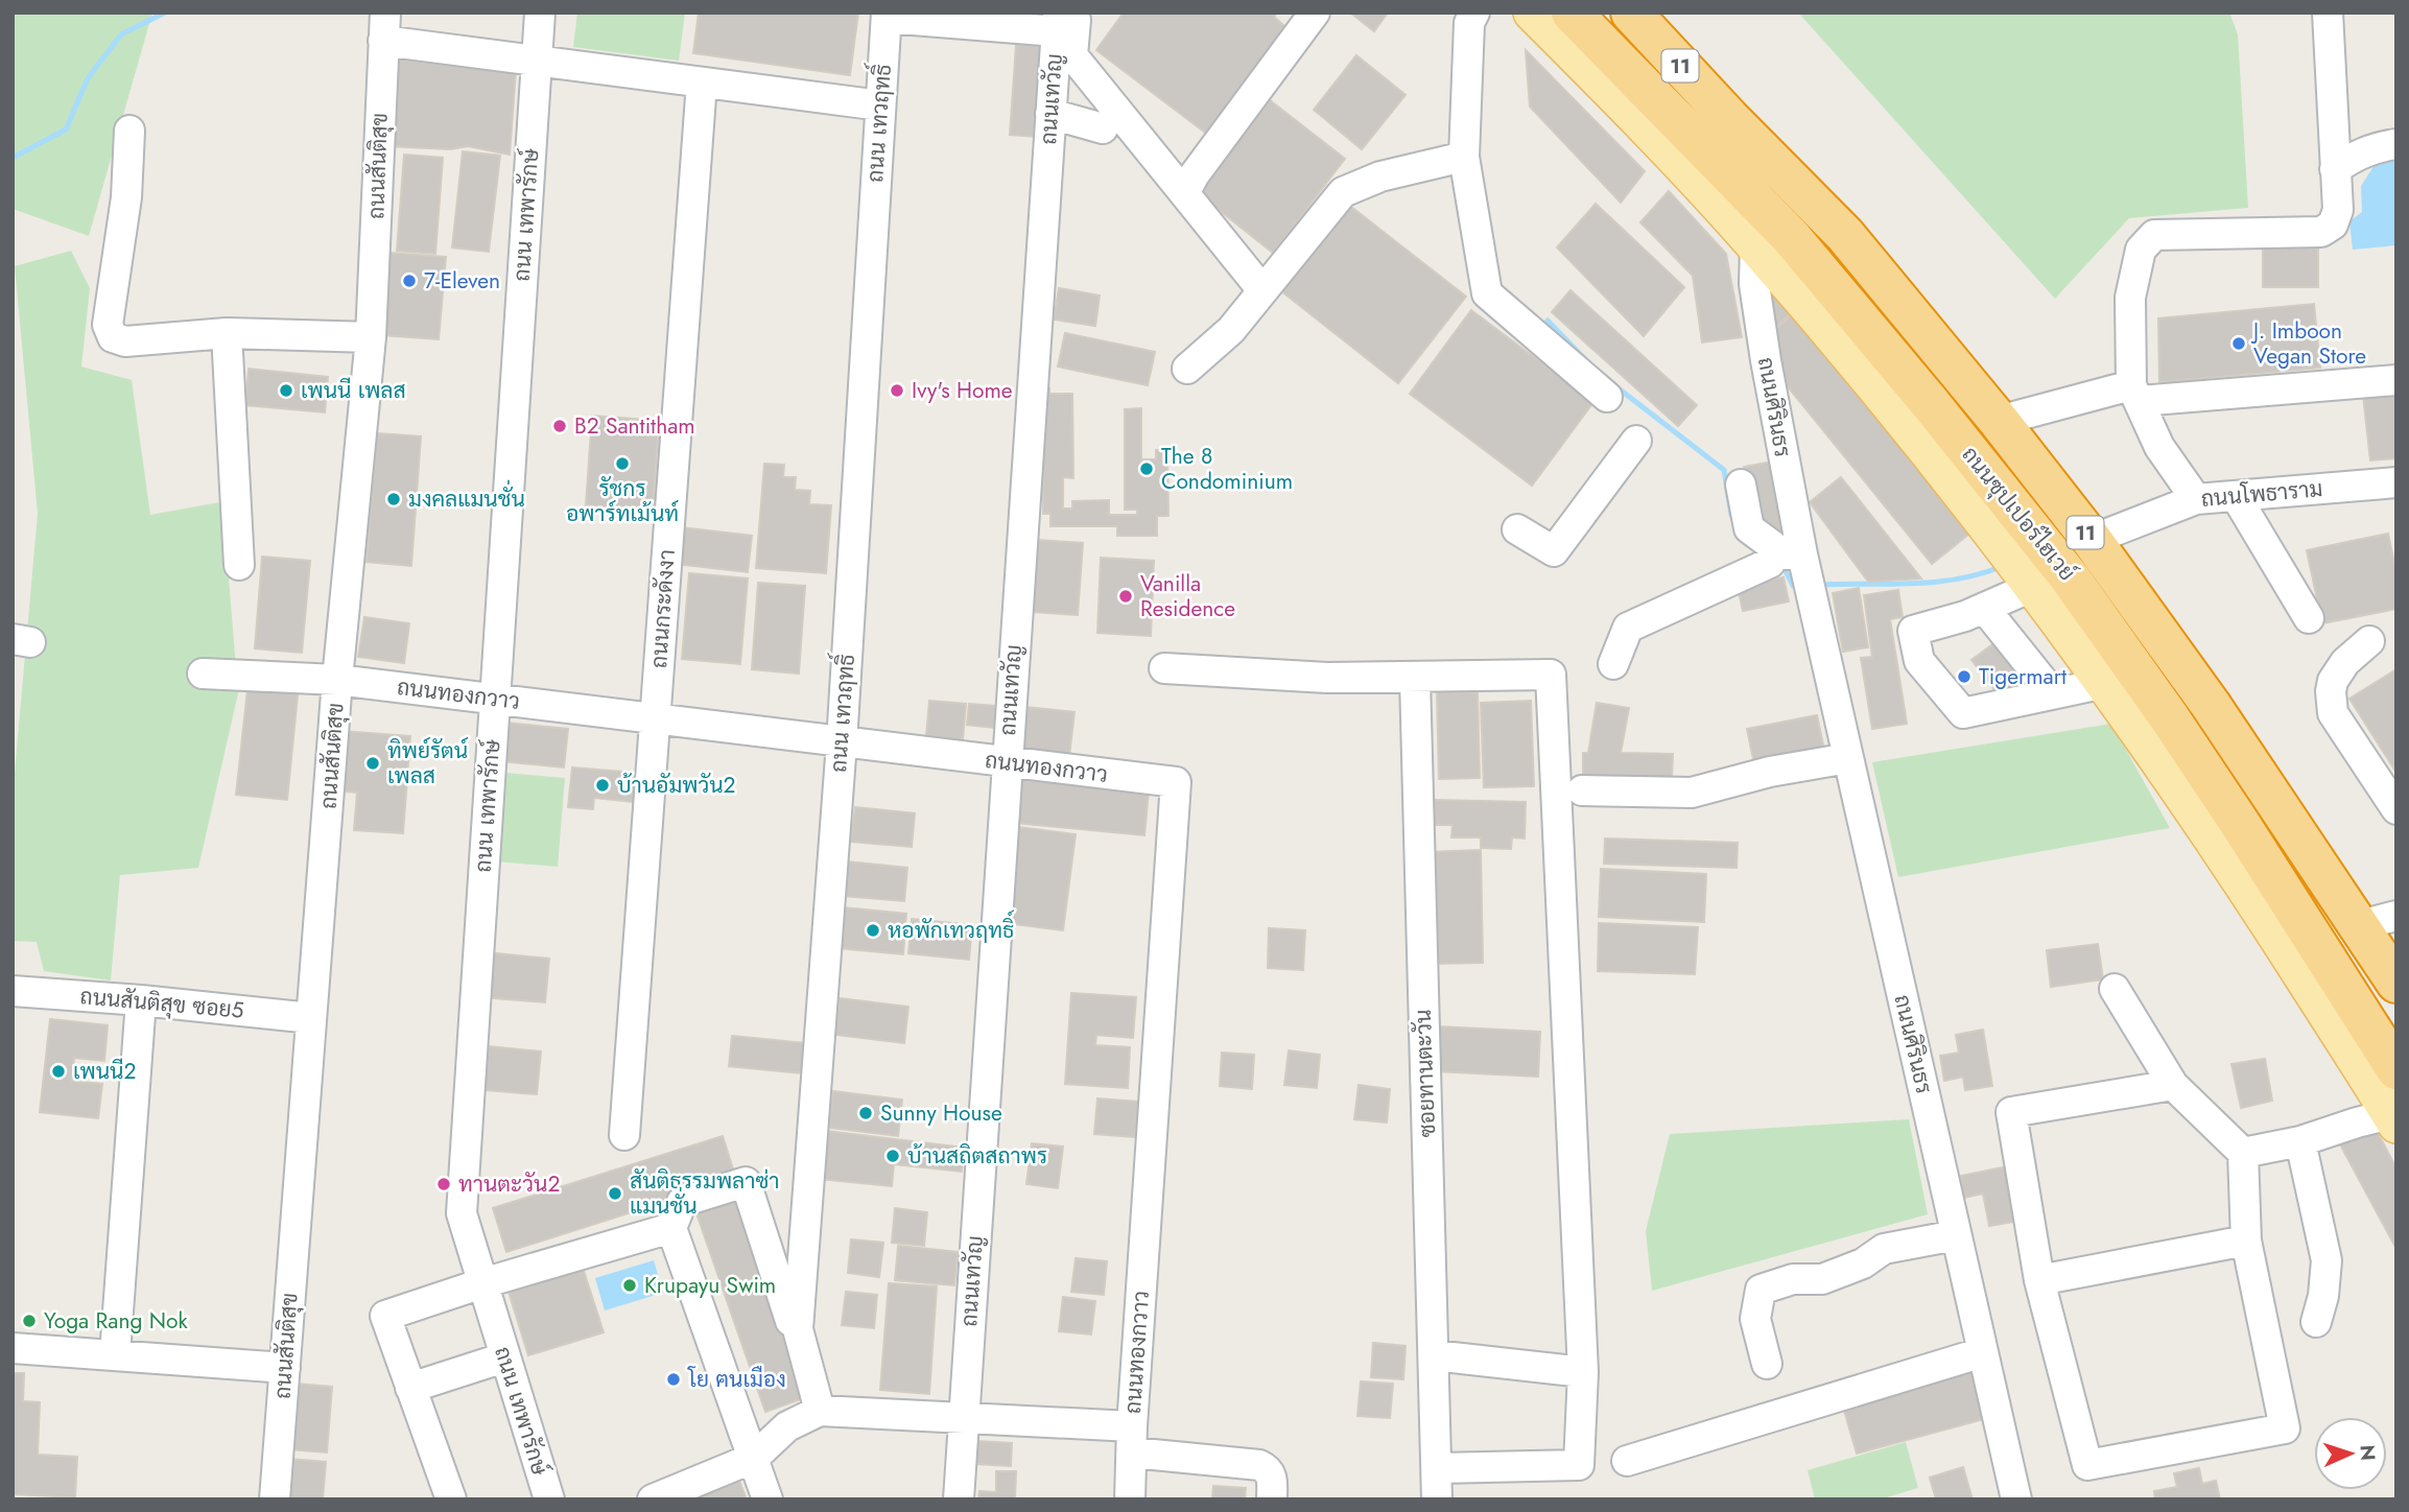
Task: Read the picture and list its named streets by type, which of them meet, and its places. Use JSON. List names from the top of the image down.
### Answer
{
  "streets": {
    "highway": ["11", "ถนนซุปเปอร์ไฮเวย์"],
    "street": [
      "ถนนเทวัญ",
      "ถนน เทวฤทธิ์",
      "ถนนสันติสุข",
      "ถนน เทพารักษ์",
      "ถนนศิรินธร",
      "ถนนโพธาราม",
      "ถนนกระดังงา",
      "ถนนทองกวาว",
      "ถนนสันติสุข ซอย5",
      "ซอยทานตะวัน"
    ]
  },
  "crossings": [
    ["ถนนเทวัญ", "ถนนทองกวาว"],
    ["ถนน เทวฤทธิ์", "ถนนทองกวาว"],
    ["ถนนสันติสุข", "ถนนทองกวาว"],
    ["ถนนสันติสุข", "ถนนสันติสุข ซอย5"],
    ["ถนน เทพารักษ์", "ถนนทองกวาว"],
    ["ถนนโพธาราม", "ถนนซุปเปอร์ไฮเวย์"],
    ["ถนนกระดังงา", "ถนนทองกวาว"]
  ],
  "places": [
    "7-Eleven",
    "J. Imboon Vegan Store",
    "เพนนี เพลส",
    "Ivy's Home",
    "B2 Santitham",
    "รัชกร อพาร์ทเม้นท์",
    "The 8 Condominium",
    "มงคลแมนชั่น",
    "Vanilla Residence",
    "Tigermart",
    "ทิพย์รัตน์ เพลส",
    "บ้านอัมพวัน2",
    "หอพักเทวฤทธิ์",
    "เพนนี2",
    "Sunny House",
    "บ้านสถิตสถาพร",
    "ทานตะวัน2",
    "สันติธรรมพลาซ่า แมนชั่น",
    "Krupayu Swim",
    "Yoga Rang Nok",
    "โย ฅนเมือง"
  ],
  "north": "right"
}
